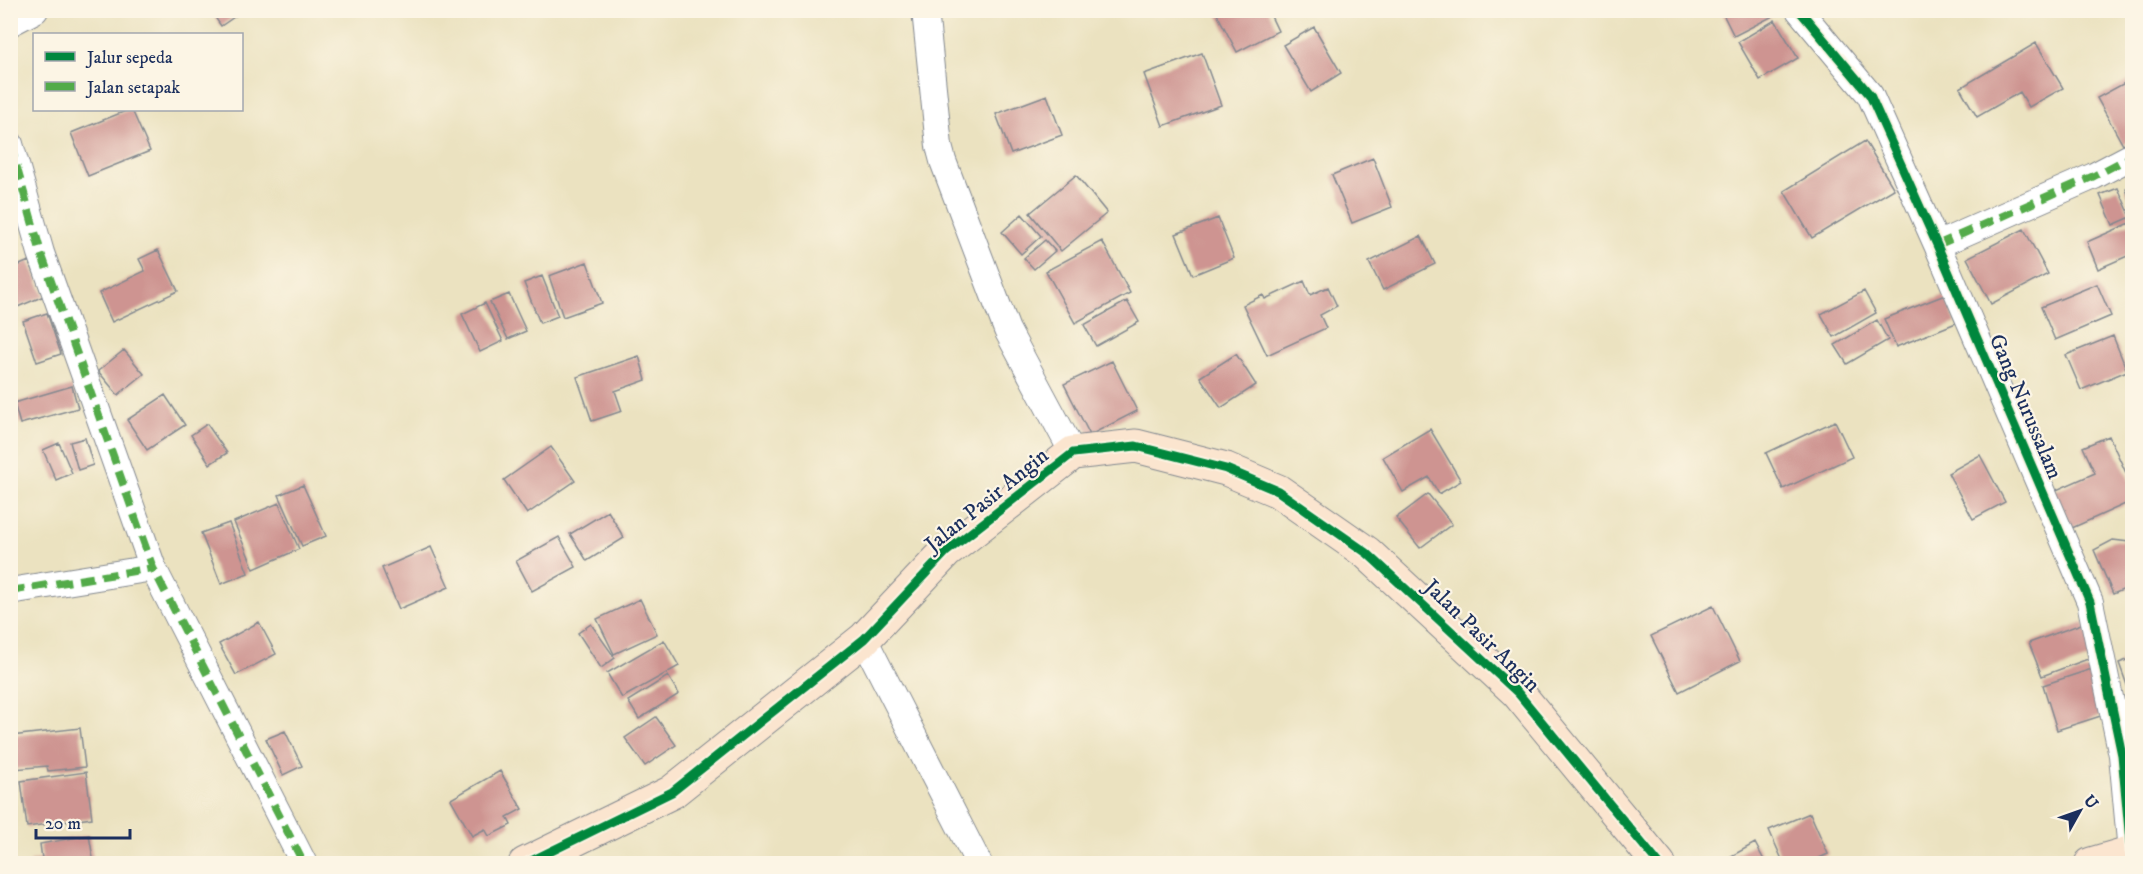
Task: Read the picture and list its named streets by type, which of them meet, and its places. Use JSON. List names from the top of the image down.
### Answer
{
  "streets": {
    "street": ["Gang Nurussalam", "Jalan Pasir Angin"]
  },
  "legend": ["Jalur sepeda", "Jalan setapak"],
  "scale_bar": "20 m",
  "north": "top right"
}
